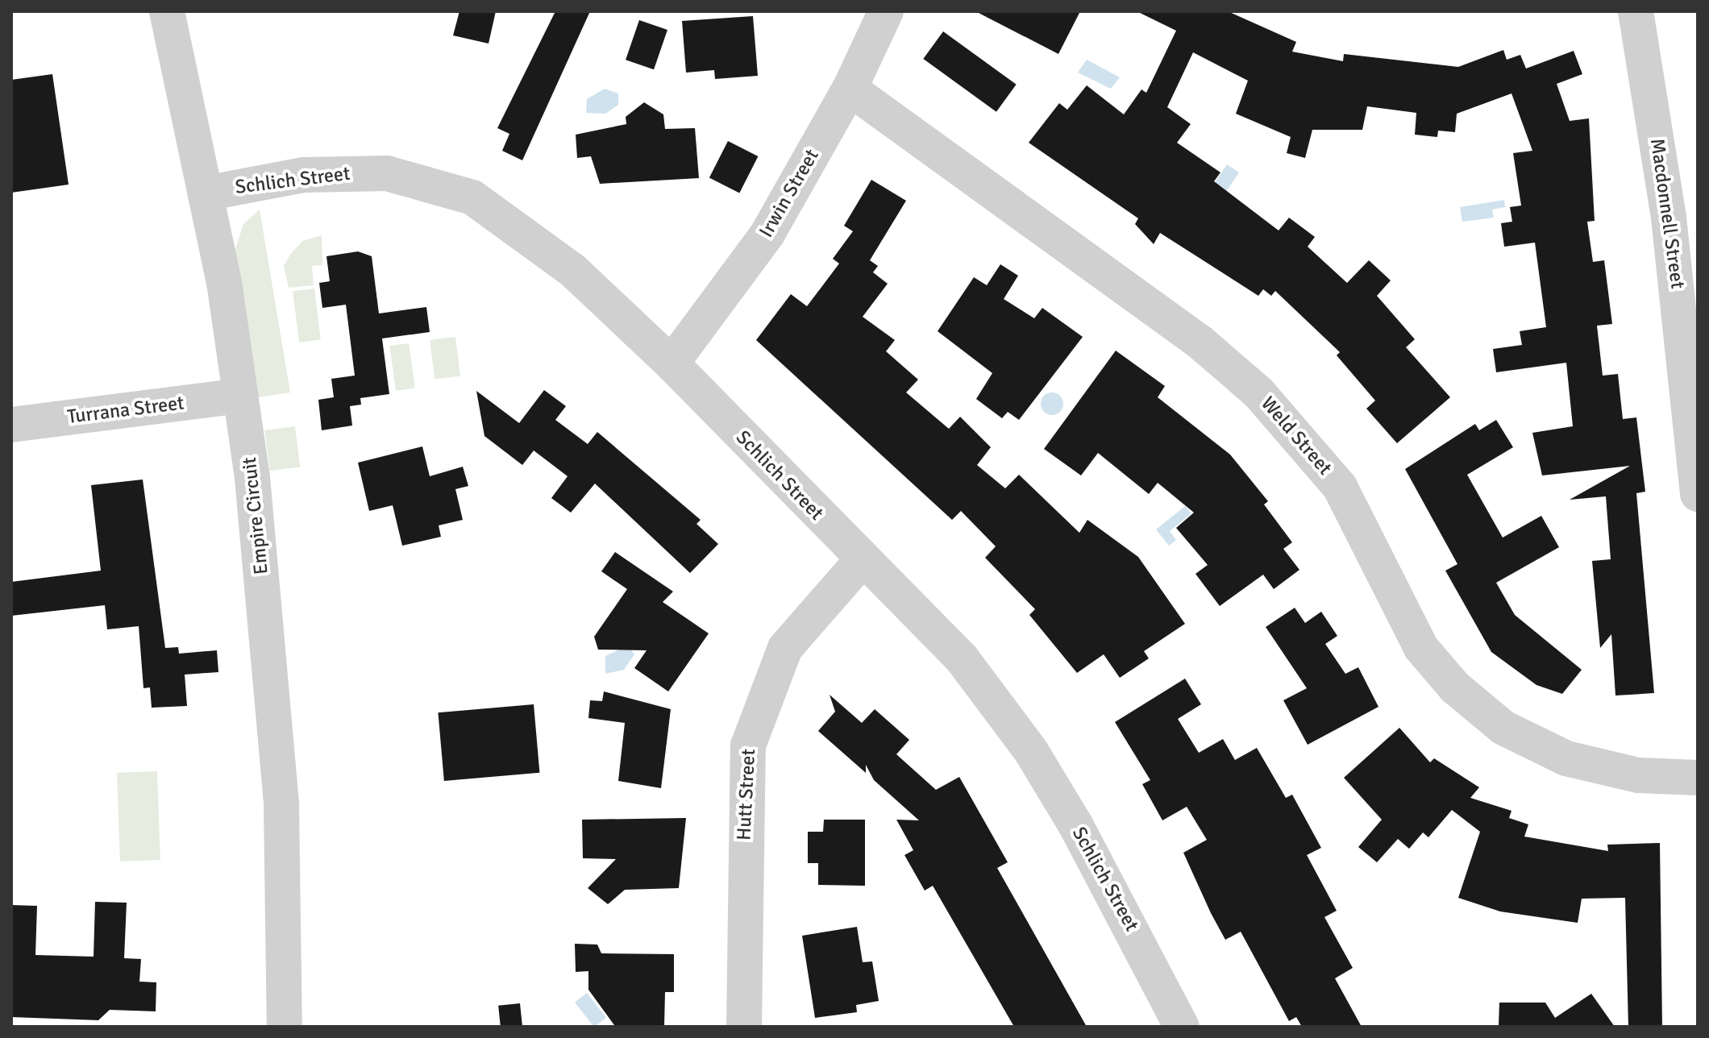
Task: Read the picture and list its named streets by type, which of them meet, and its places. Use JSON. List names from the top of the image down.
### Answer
{
  "streets": {
    "street": [
      "Schlich Street",
      "Irwin Street",
      "Macdonnell Street",
      "Turrana Street",
      "Weld Street",
      "Empire Circuit",
      "Hutt Street"
    ]
  },
  "crossings": [
    ["Schlich Street", "Irwin Street"],
    ["Schlich Street", "Empire Circuit"],
    ["Schlich Street", "Hutt Street"],
    ["Irwin Street", "Weld Street"],
    ["Turrana Street", "Empire Circuit"]
  ]
}
